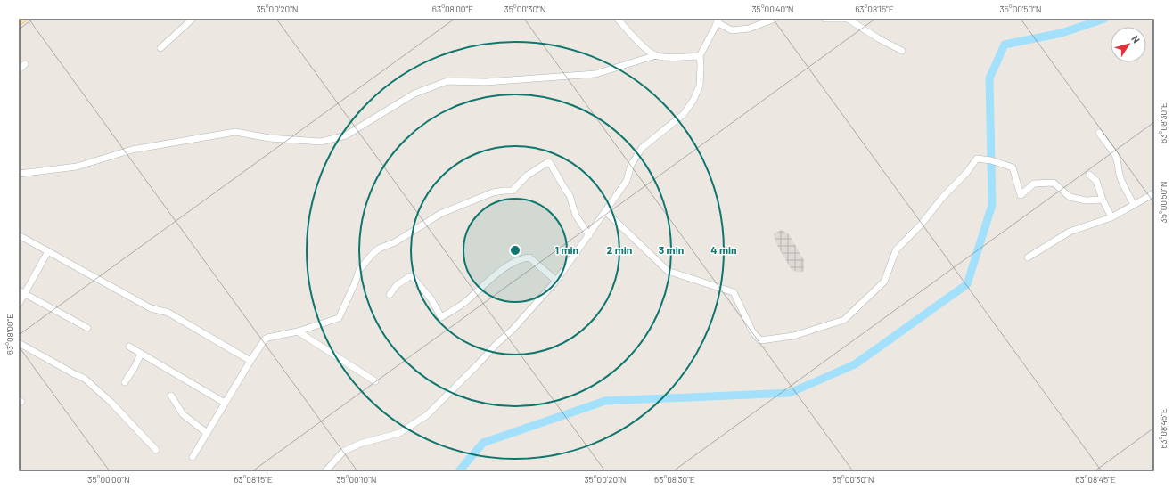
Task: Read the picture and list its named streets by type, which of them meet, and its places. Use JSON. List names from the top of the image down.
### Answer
{
  "north": "top right",
  "coordinates": [
    "35°00'20\"N",
    "63°08'00\"E",
    "35°00'30\"N",
    "35°00'40\"N",
    "63°08'15\"E",
    "35°00'50\"N",
    "63°08'30\"E",
    "63°08'45\"E",
    "35°00'00\"N",
    "35°00'10\"N"
  ],
  "rings": [
    "1 min",
    "2 min",
    "3 min",
    "4 min"
  ]
}
